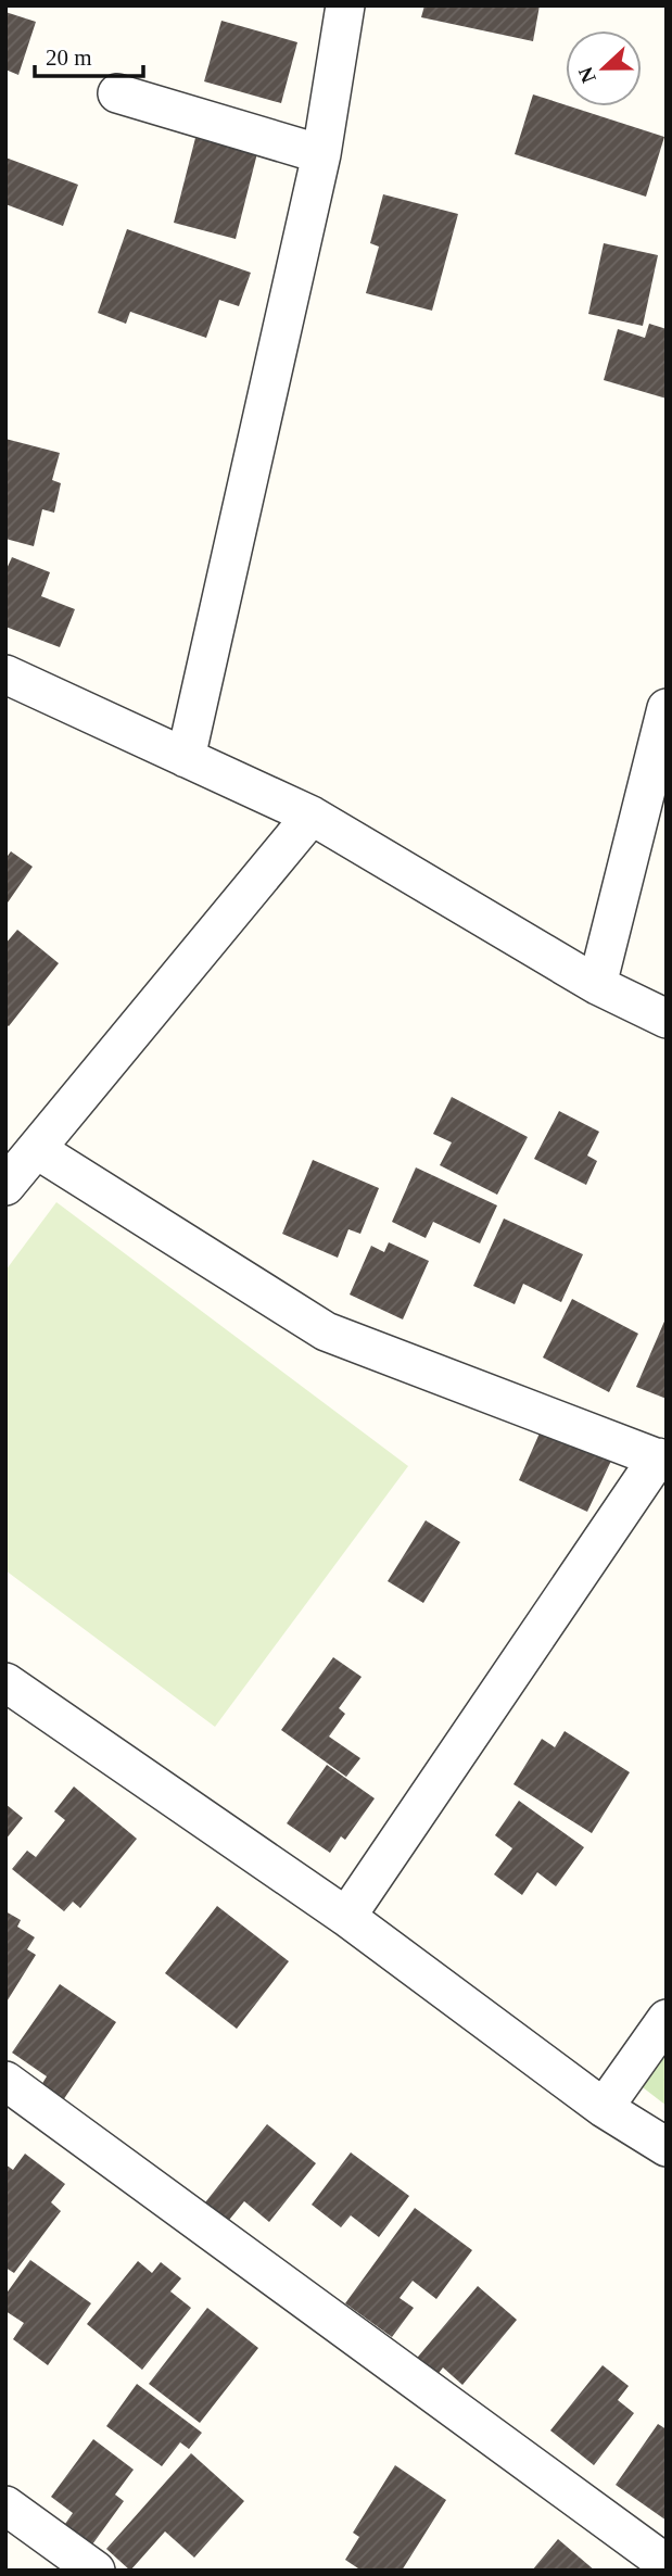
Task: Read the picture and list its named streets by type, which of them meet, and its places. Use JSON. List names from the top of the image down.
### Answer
{
  "scale_bar": "20 m",
  "north": "left"
}
